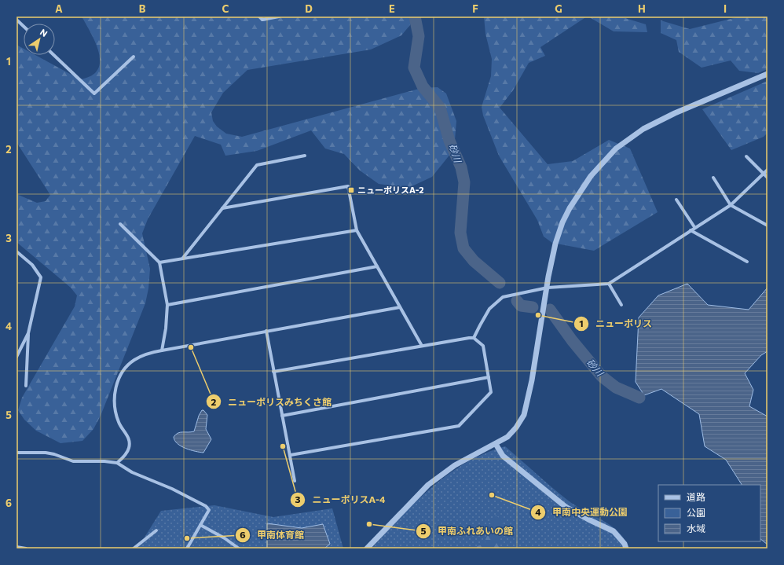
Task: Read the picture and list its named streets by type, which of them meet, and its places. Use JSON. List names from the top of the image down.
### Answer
{
  "water": ["砂川"],
  "places": {
    "transit": ["ニューポリスA-2"],
    "other": [
      "ニューポリス",
      "ニューポリスみちくさ館",
      "ニューポリスA-4",
      "甲南中央運動公園",
      "甲南ふれあいの館",
      "甲南体育館"
    ]
  },
  "legend": ["道路", "公園", "水域"],
  "north": "top right",
  "grid": {
    "columns": [
      "A",
      "B",
      "C",
      "D",
      "E",
      "F",
      "G",
      "H",
      "I"
    ],
    "rows": [
      "1",
      "2",
      "3",
      "4",
      "5",
      "6"
    ]
  }
}
